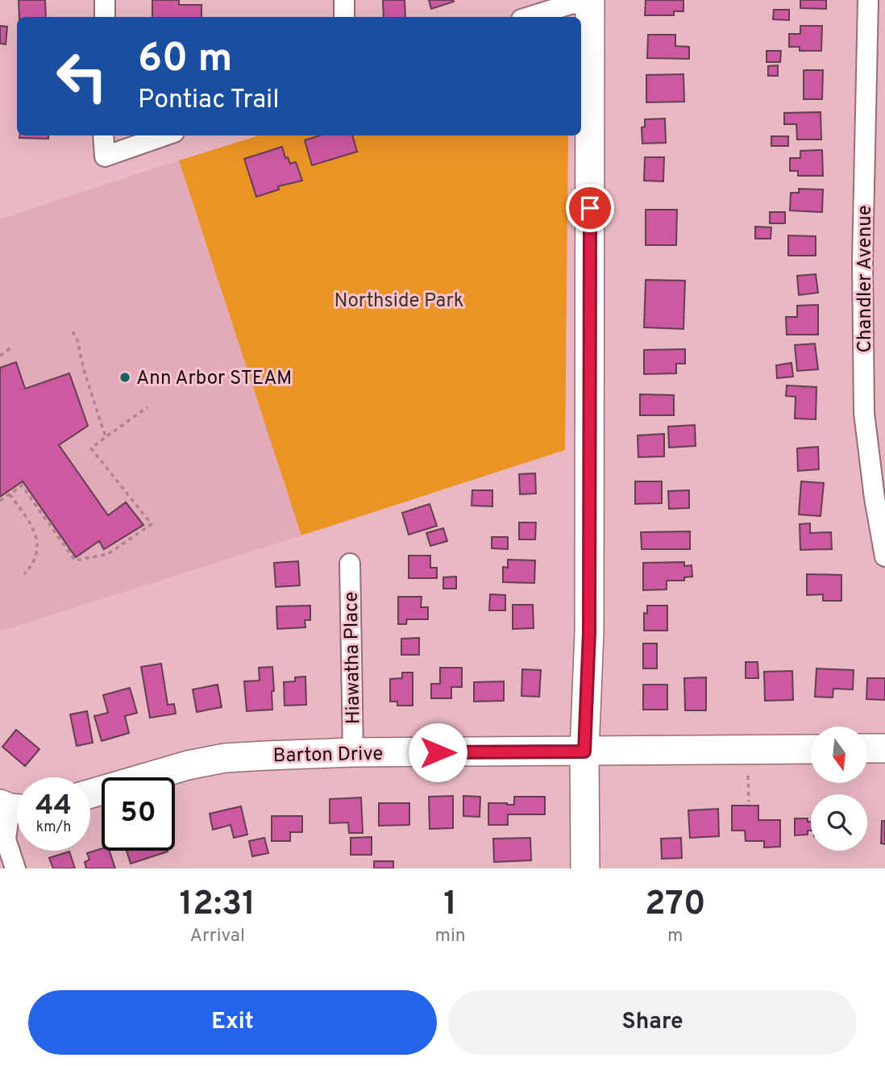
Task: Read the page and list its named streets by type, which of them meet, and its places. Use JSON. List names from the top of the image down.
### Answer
{
  "streets": {
    "main road": ["Barton Drive"],
    "street": ["Chandler Avenue", "Hiawatha Place"]
  },
  "crossings": [
    ["Hiawatha Place", "Barton Drive"]
  ],
  "parks": ["Northside Park"],
  "places": ["Ann Arbor STEAM"],
  "north": "bottom",
  "page": {
    "turn": ["60 m", "Pontiac Trail"],
    "speed": "44 km/h",
    "limit": "50",
    "eta": [
      "12:31",
      "Arrival",
      "1",
      "min",
      "270",
      "m"
    ],
    "buttons": ["Exit", "Share"]
  }
}
